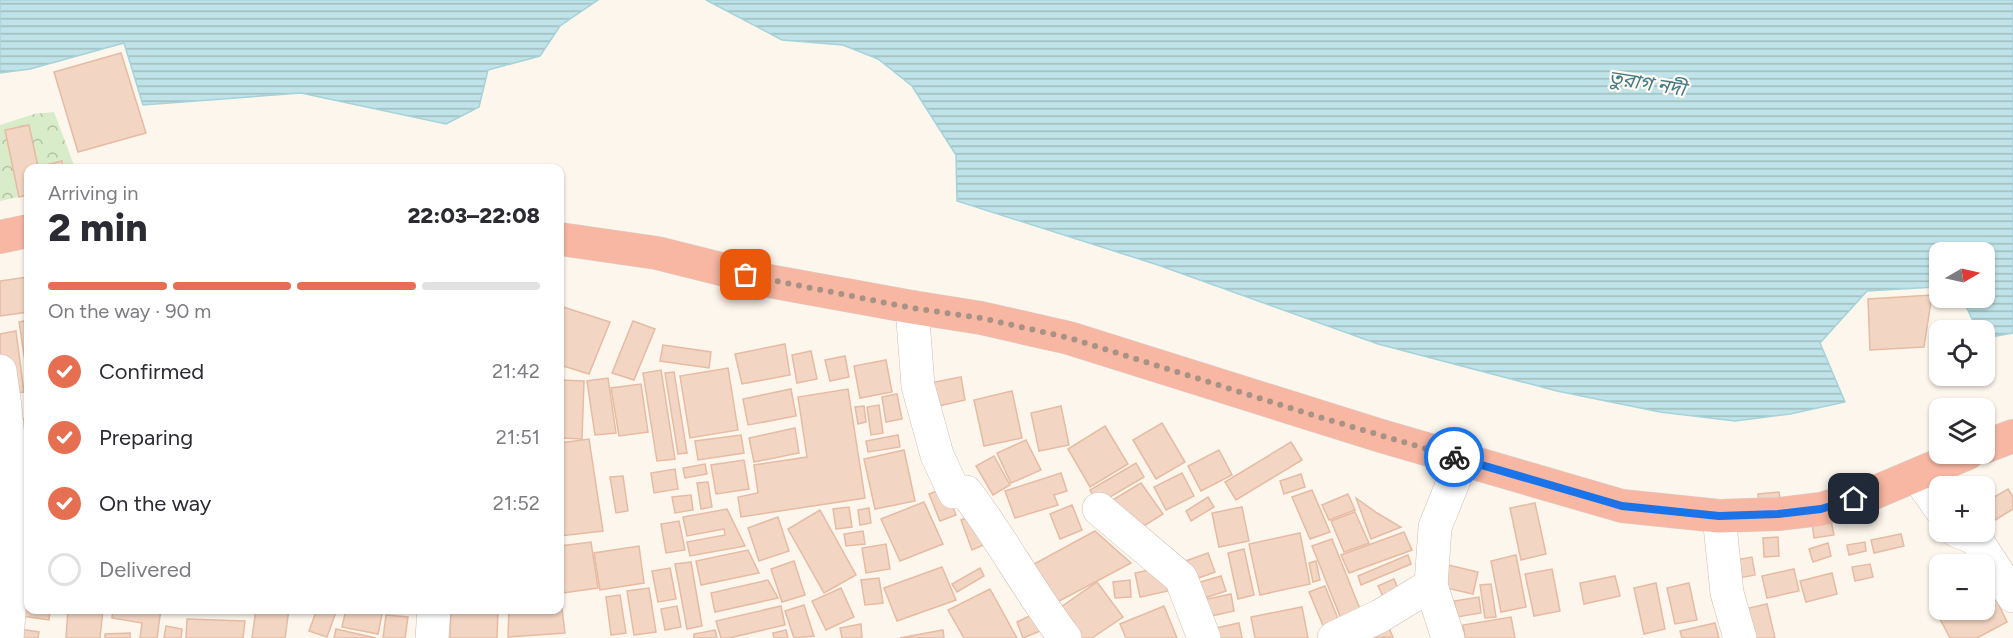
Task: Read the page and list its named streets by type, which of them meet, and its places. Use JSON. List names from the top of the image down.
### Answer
{
  "water": ["তুরাগ নদী"],
  "north": "right",
  "page": {
    "heading": ["2 min", "Arriving in", "22:03–22:08"],
    "map_buttons": ["+", "−"],
    "bar": "On the way · 90 m",
    "list": [
      ["Confirmed", "21:42"],
      ["Preparing", "21:51"],
      ["On the way", "21:52"],
      "Delivered"
    ]
  }
}
